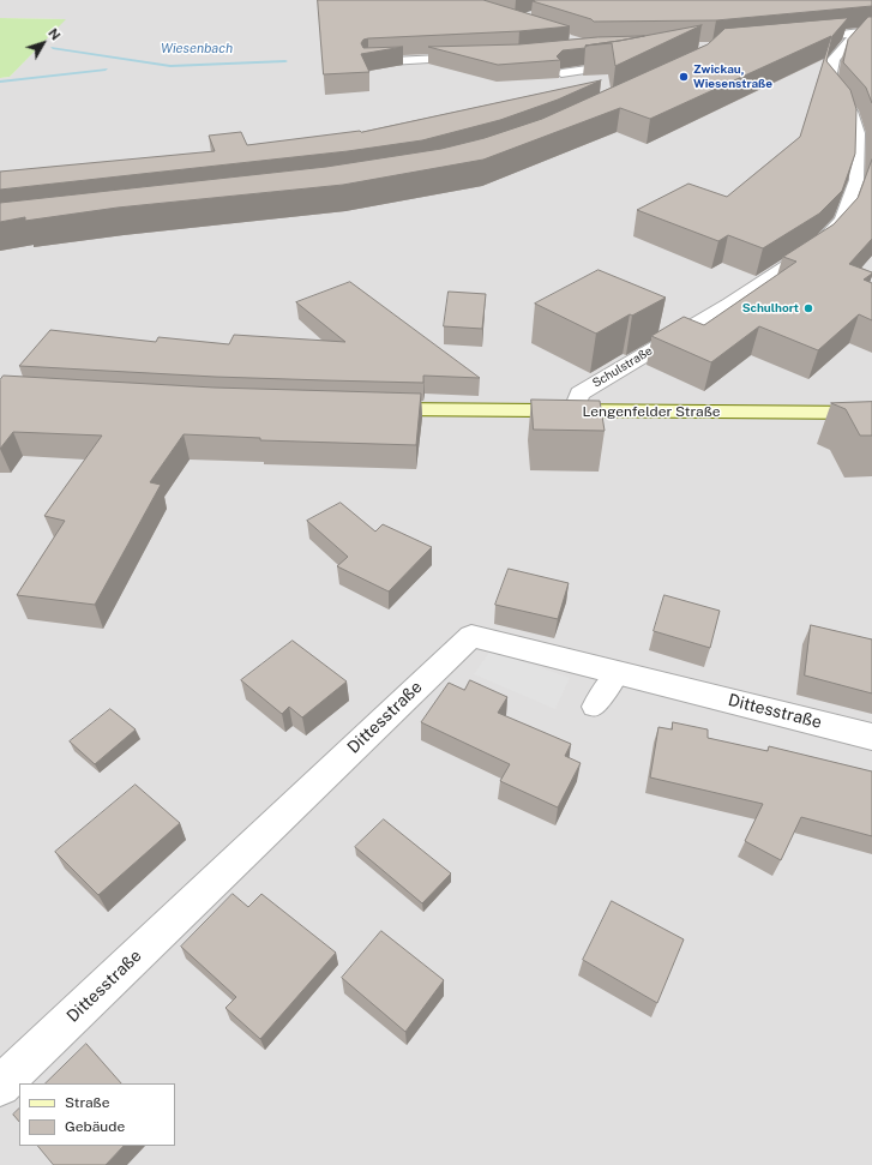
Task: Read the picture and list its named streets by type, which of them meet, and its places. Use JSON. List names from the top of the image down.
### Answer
{
  "streets": {
    "main road": ["Lengenfelder Straße"],
    "street": ["Schulstraße", "Dittesstraße"]
  },
  "crossings": [
    ["Schulstraße", "Lengenfelder Straße"]
  ],
  "water": ["Wiesenbach"],
  "places": ["Zwickau, Wiesenstraße", "Schulhort"],
  "legend": ["Straße", "Gebäude"],
  "north": "top right"
}
